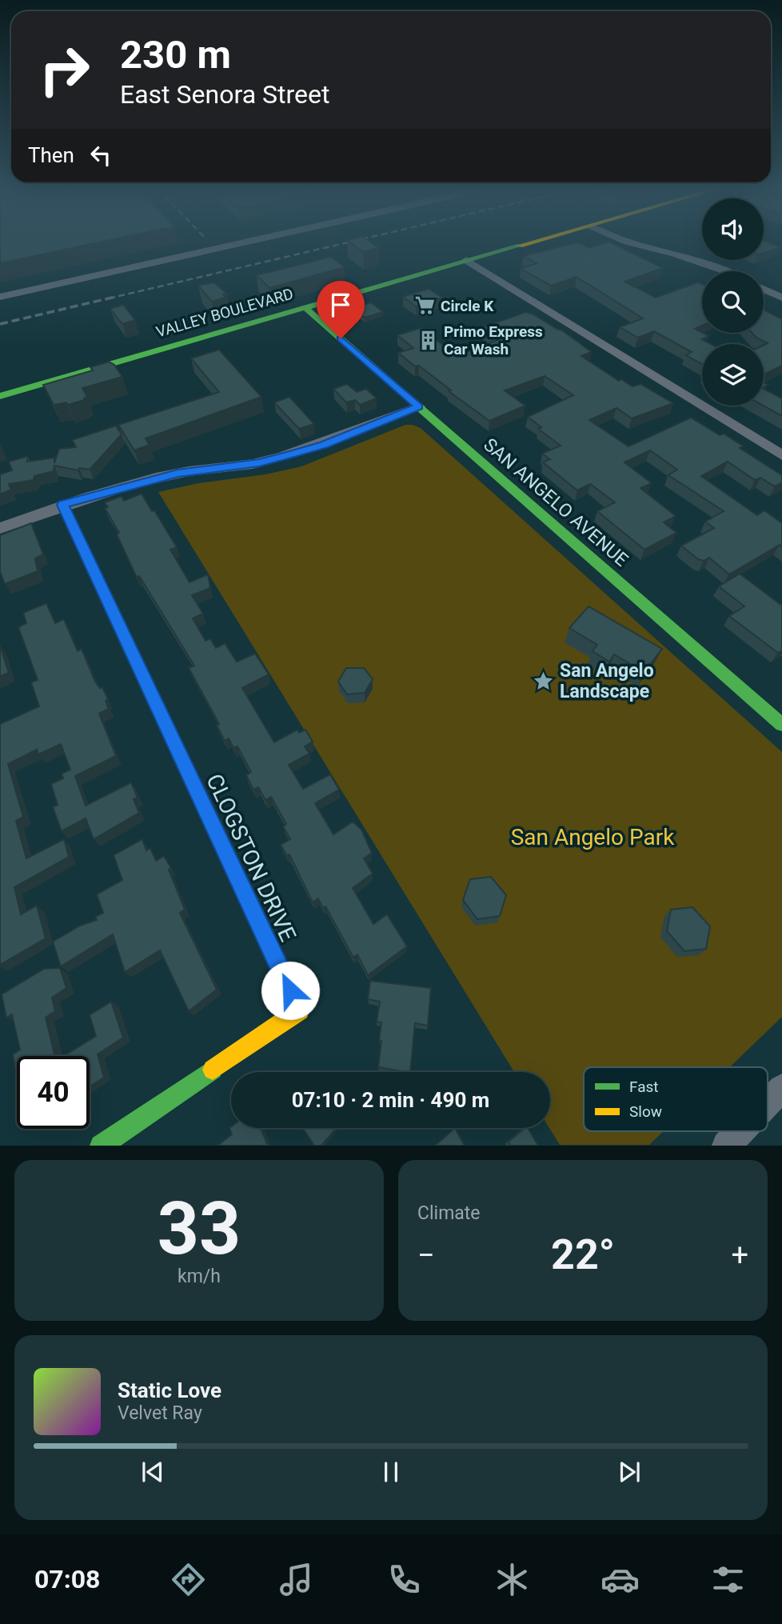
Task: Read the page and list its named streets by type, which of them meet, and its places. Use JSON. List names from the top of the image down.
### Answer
{
  "streets": {
    "street": ["VALLEY BOULEVARD", "SAN ANGELO AVENUE", "CLOGSTON DRIVE"]
  },
  "crossings": [
    ["VALLEY BOULEVARD", "SAN ANGELO AVENUE"]
  ],
  "parks": ["San Angelo Park"],
  "places": {
    "supermarket": ["Circle K"],
    "building": ["Primo Express Car Wash"],
    "place": ["San Angelo Landscape"]
  },
  "legend": ["Fast", "Slow"],
  "page": {
    "turn": ["230 m", "East Senora Street"],
    "then": "Then",
    "limit": "40",
    "trip": "07:10 · 2 min · 490 m",
    "tile": [
      ["33", "km/h"],
      "Climate"
    ],
    "heat": ["−", "22°", "+"],
    "song": ["Static Love", "Velvet Ray"],
    "tabs": "07:08"
  }
}
